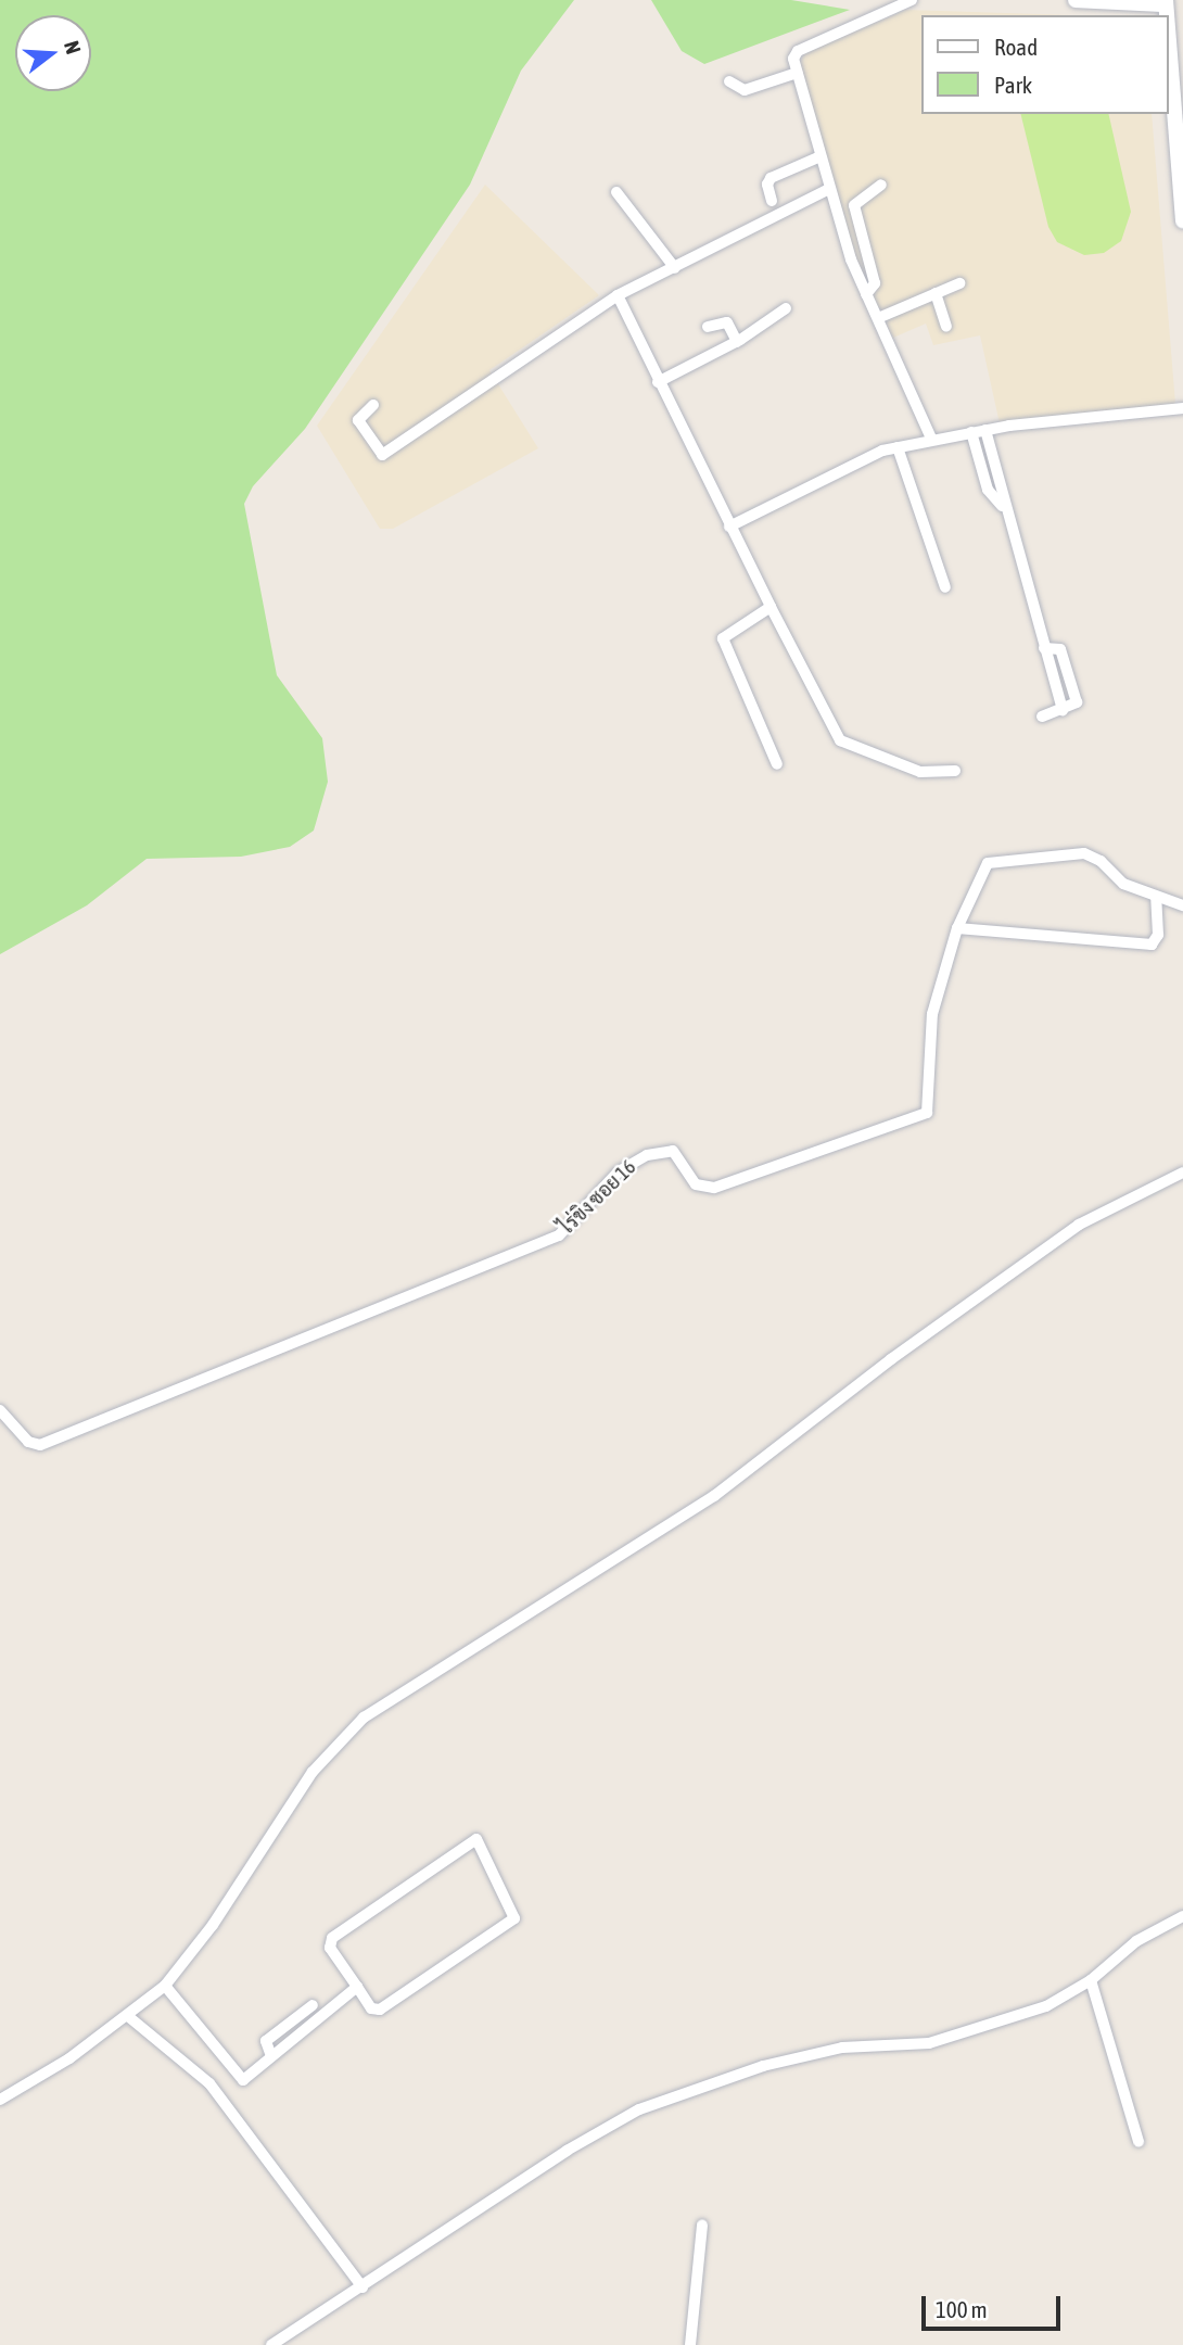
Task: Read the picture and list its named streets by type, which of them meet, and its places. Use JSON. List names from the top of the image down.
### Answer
{
  "streets": {
    "street": ["ไร่ขิง ซอย 16"]
  },
  "legend": ["Road", "Park"],
  "scale_bar": "100 m",
  "north": "right"
}
